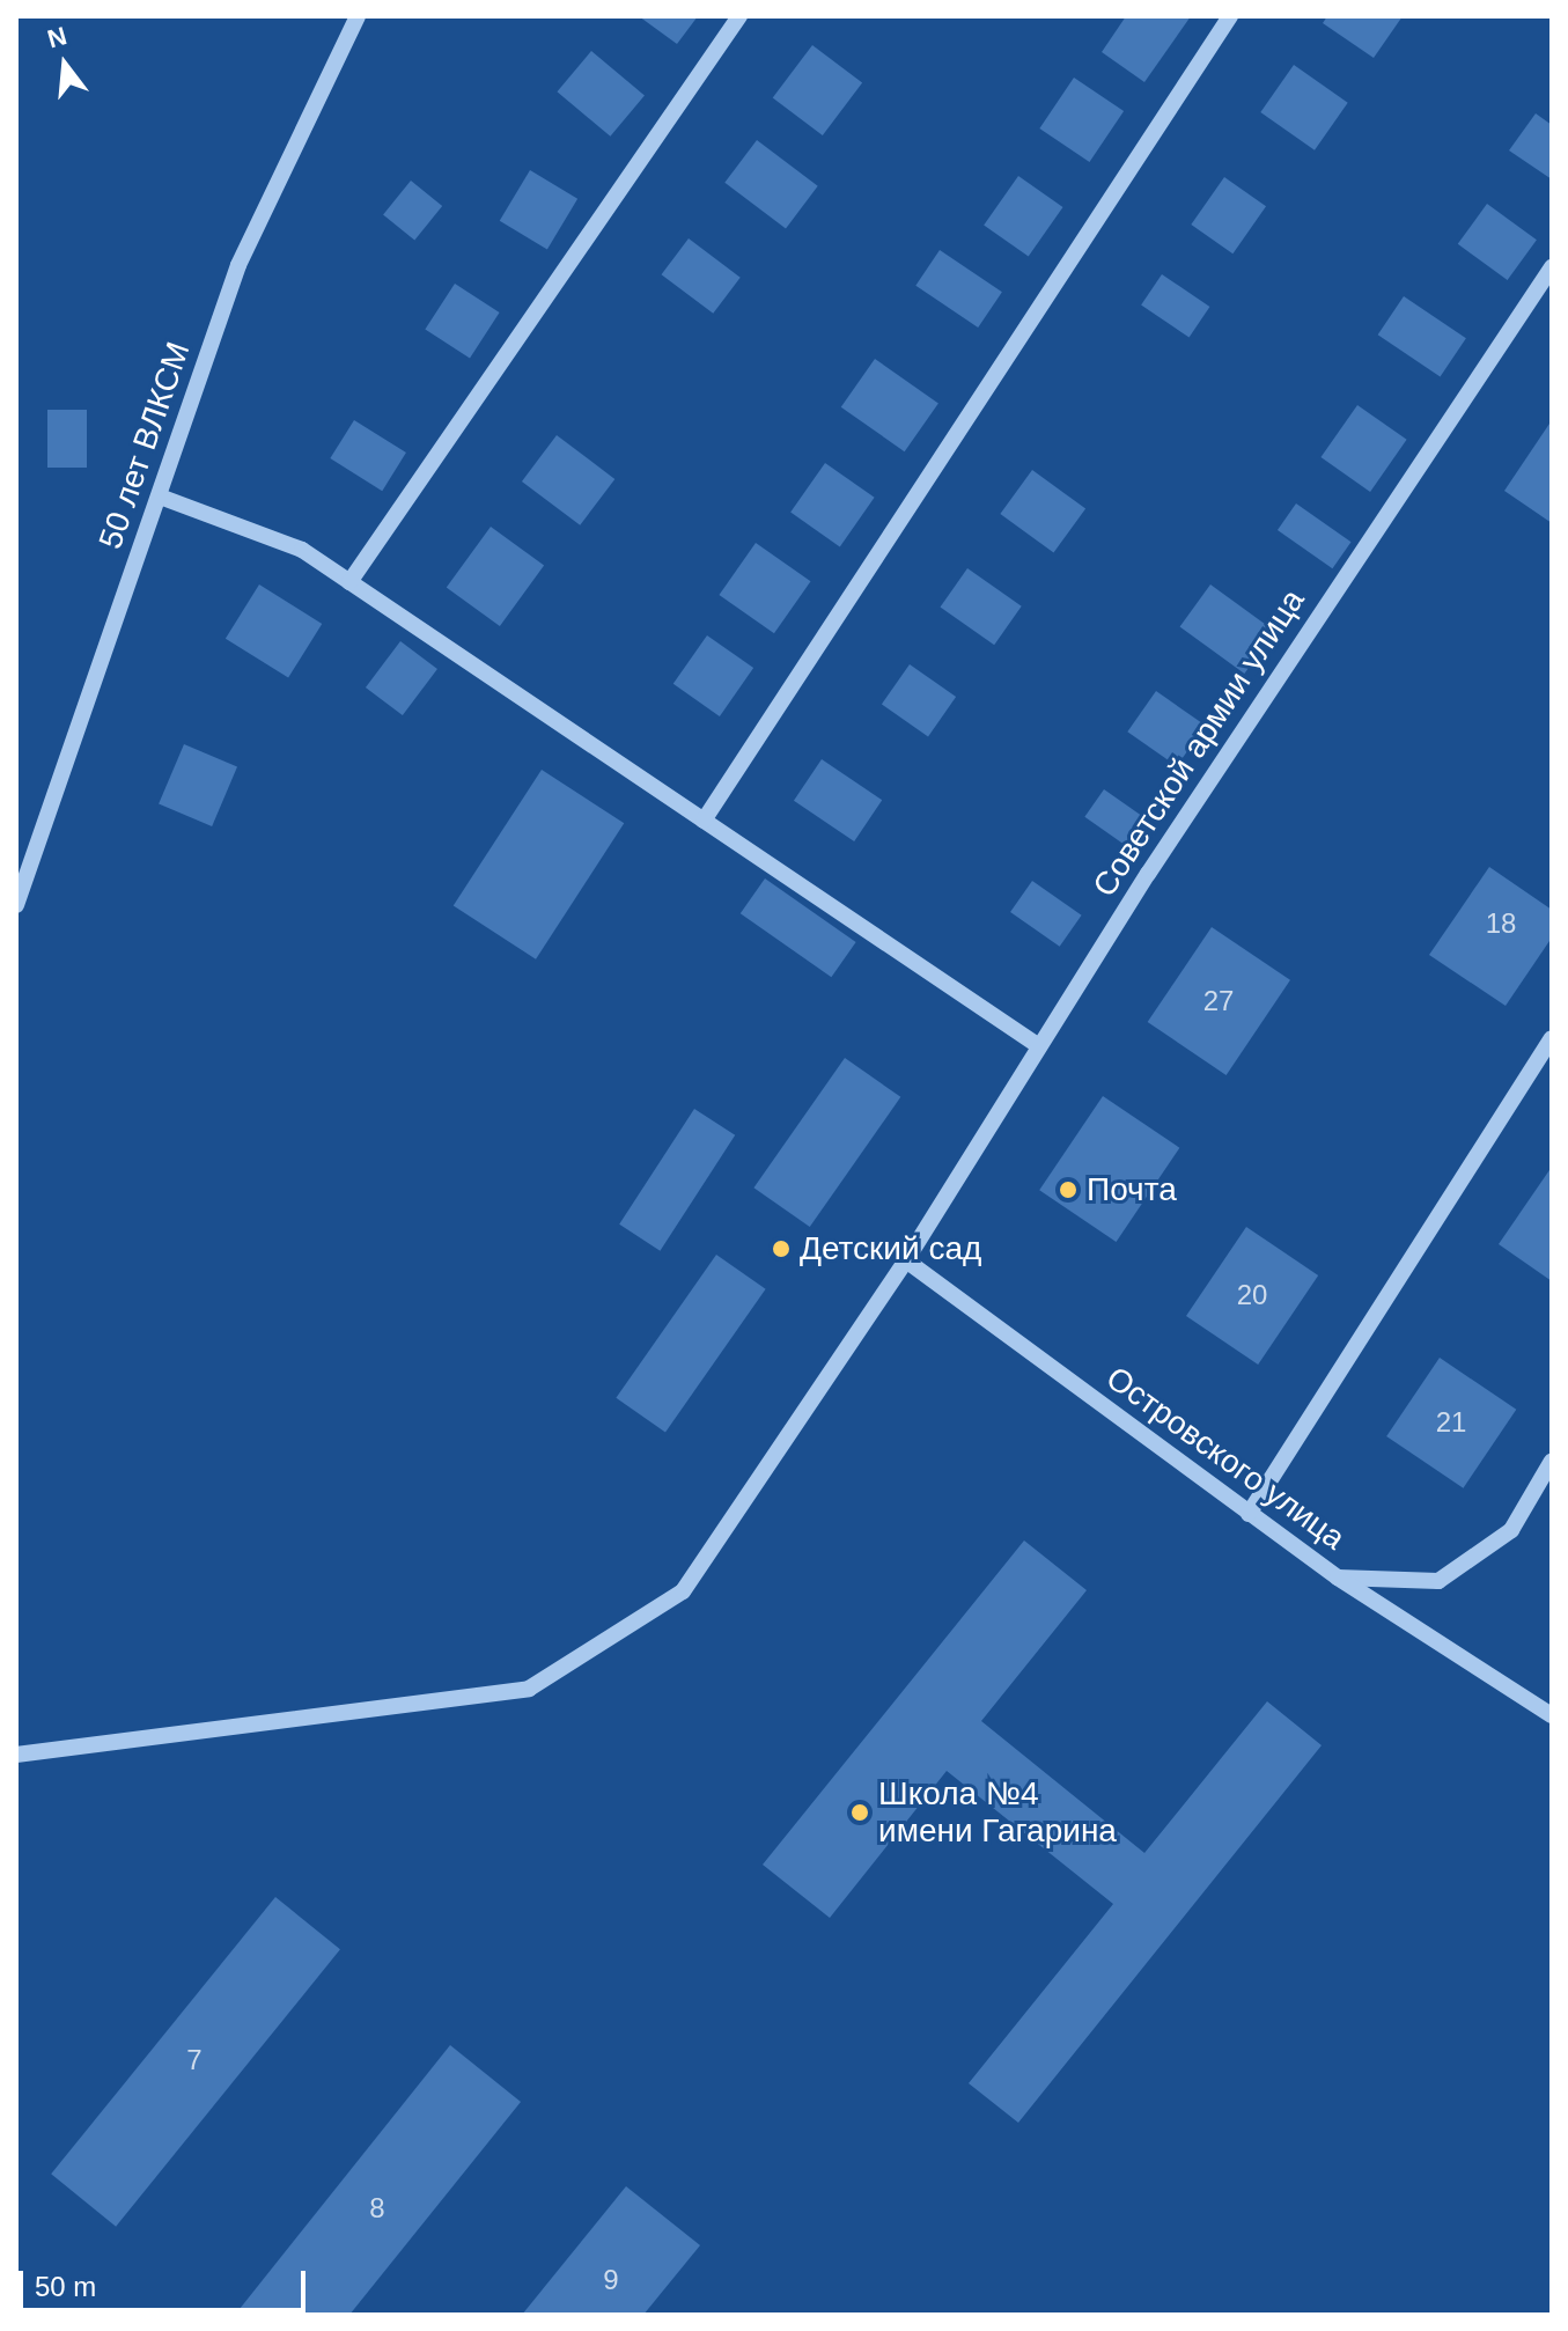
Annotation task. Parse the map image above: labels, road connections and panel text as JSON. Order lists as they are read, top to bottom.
{
  "streets": {
    "street": ["50 лет ВЛКСМ", "Советской армии улица", "Островского улица"]
  },
  "crossings": [
    ["Советской армии улица", "Островского улица"]
  ],
  "places": ["Почта", "Детский сад", "Школа №4 имени Гагарина"],
  "house_numbers": [
    "18",
    "27",
    "20",
    "21",
    "7",
    "8",
    "9"
  ],
  "scale_bar": "50 m",
  "north": "top"
}
